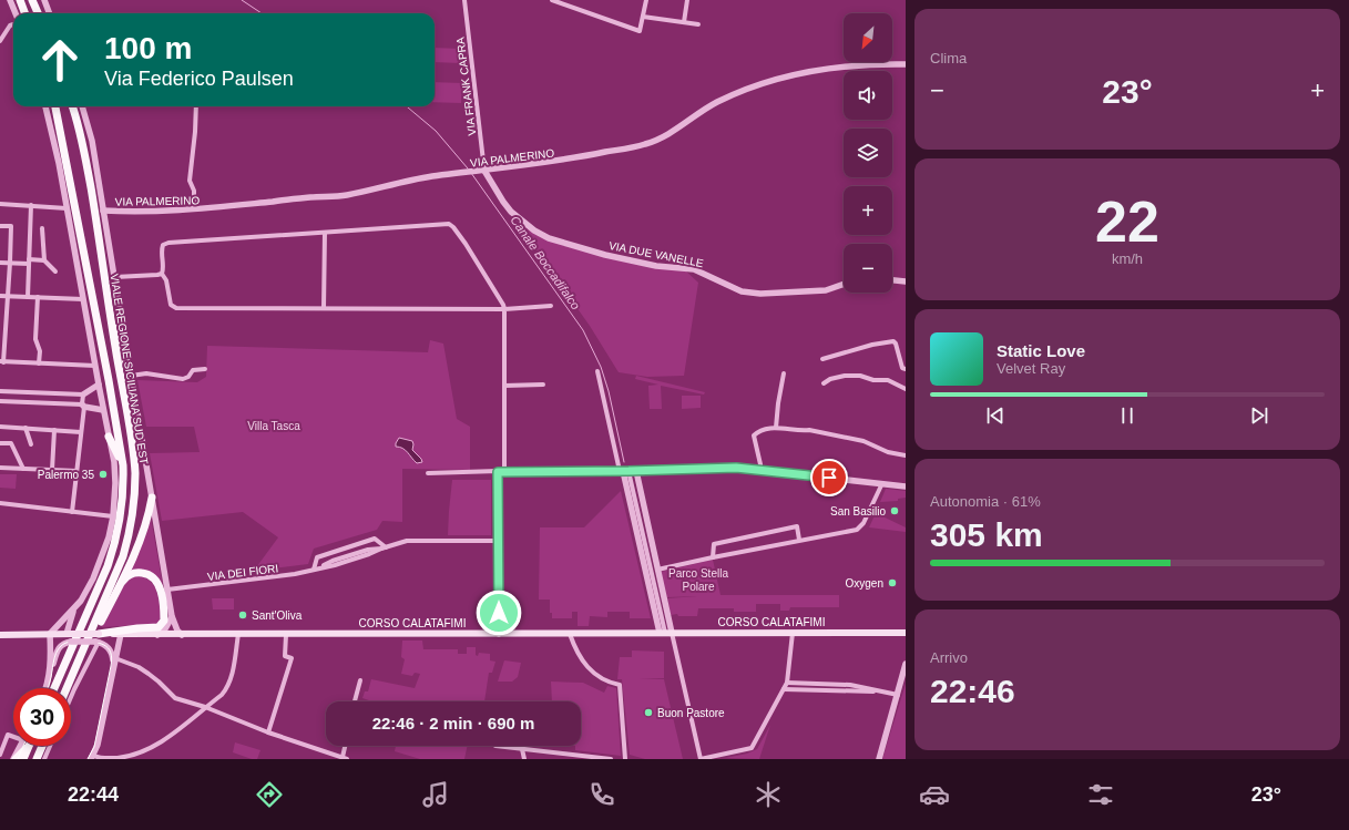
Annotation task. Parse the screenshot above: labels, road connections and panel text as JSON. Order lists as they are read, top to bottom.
{
  "streets": {
    "main road": ["VIALE REGIONE SICILIANA SUD EST", "CORSO CALATAFIMI"],
    "street": [
      "VIA FRANK CAPRA",
      "VIA PALMERINO",
      "VIA DUE VANELLE",
      "VIA DEI FIORI"
    ]
  },
  "crossings": [
    ["VIA FRANK CAPRA", "VIA PALMERINO"],
    ["VIA FRANK CAPRA", "VIA DUE VANELLE"],
    ["VIA PALMERINO", "VIA DUE VANELLE"],
    ["VIA PALMERINO", "VIALE REGIONE SICILIANA SUD EST"],
    ["VIALE REGIONE SICILIANA SUD EST", "VIA DEI FIORI"],
    ["VIALE REGIONE SICILIANA SUD EST", "CORSO CALATAFIMI"]
  ],
  "water": ["Canale Boccadifalco"],
  "parks": ["Villa Tasca", "Parco Stella Polare"],
  "places": [
    "Palermo 35",
    "San Basilio",
    "Oxygen",
    "Sant'Oliva",
    "Buon Pastore"
  ],
  "north": "bottom left",
  "page": {
    "tile": [
      "Clima",
      ["22", "km/h"],
      ["Autonomia · 61%", "305 km"],
      ["Arrivo", "22:46"]
    ],
    "map_buttons": ["+", "−"],
    "turn": ["100 m", "Via Federico Paulsen"],
    "heat": ["−", "23°", "+"],
    "song": ["Static Love", "Velvet Ray"],
    "limit": "30",
    "trip": "22:46 · 2 min · 690 m",
    "tabs": ["22:44", "23°"]
  }
}
